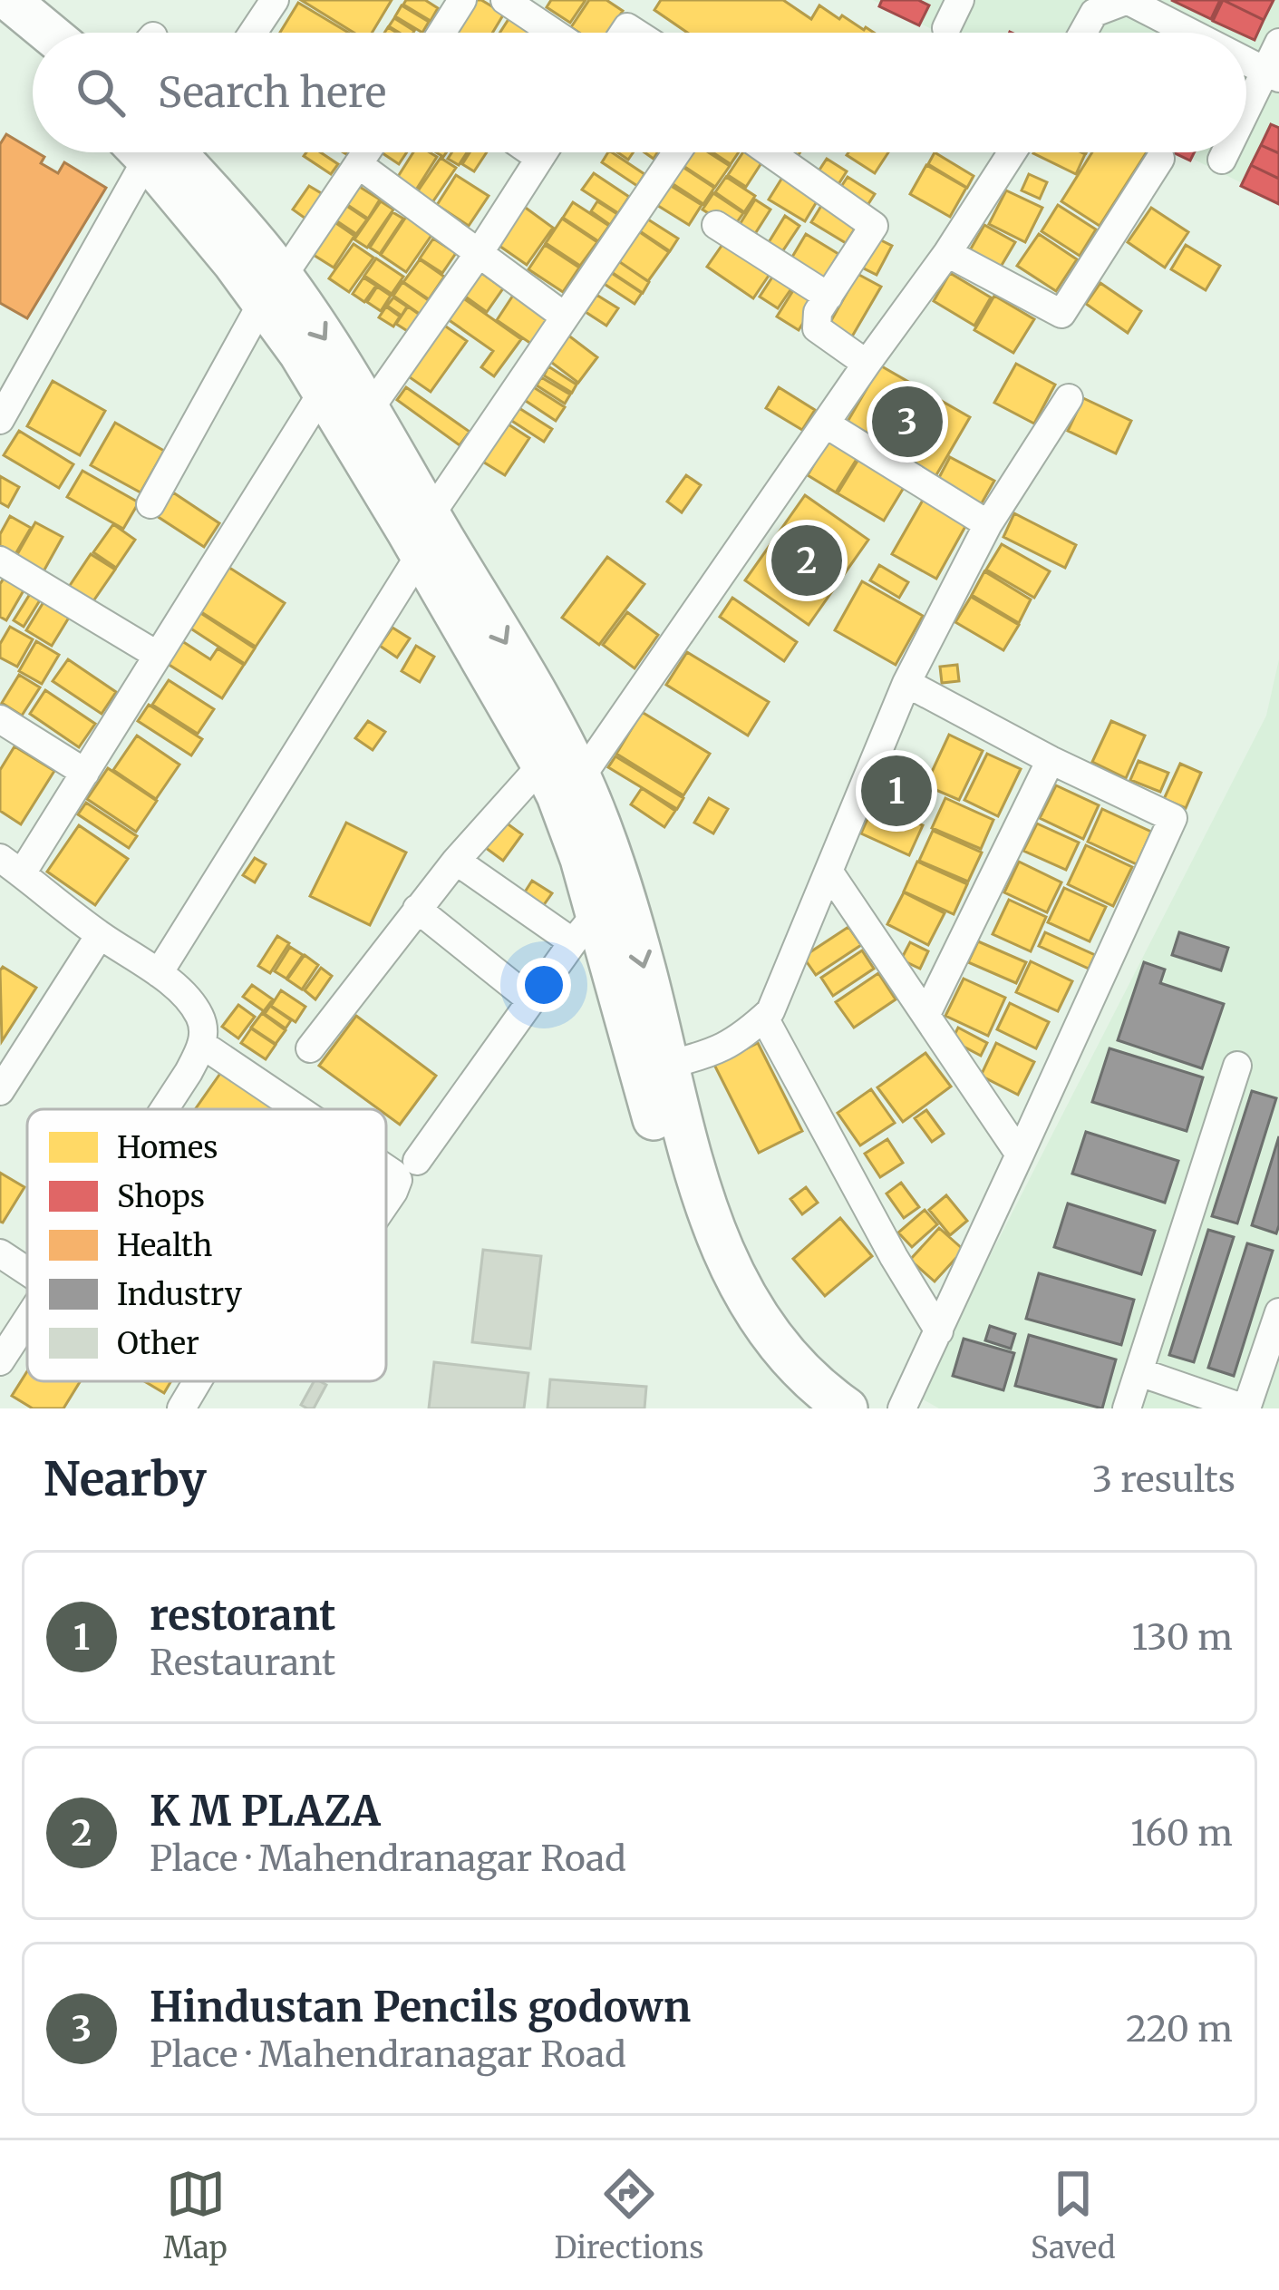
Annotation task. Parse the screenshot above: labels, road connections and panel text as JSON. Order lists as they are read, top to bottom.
{
  "legend": [
    "Homes",
    "Shops",
    "Health",
    "Industry",
    "Other"
  ],
  "page": {
    "search": "Search here",
    "pins": ["3", "2", "1"],
    "heading": ["Nearby", "3 results"],
    "list": [
      {
        "mark": "1",
        "name": "restorant",
        "note": "Restaurant",
        "value": "130 m"
      },
      {
        "mark": "2",
        "name": "K M PLAZA",
        "note": "Place · Mahendranagar Road",
        "value": "160 m"
      },
      {
        "mark": "3",
        "name": "Hindustan Pencils godown",
        "note": "Place · Mahendranagar Road",
        "value": "220 m"
      }
    ],
    "nav": ["Map", "Directions", "Saved"]
  }
}
